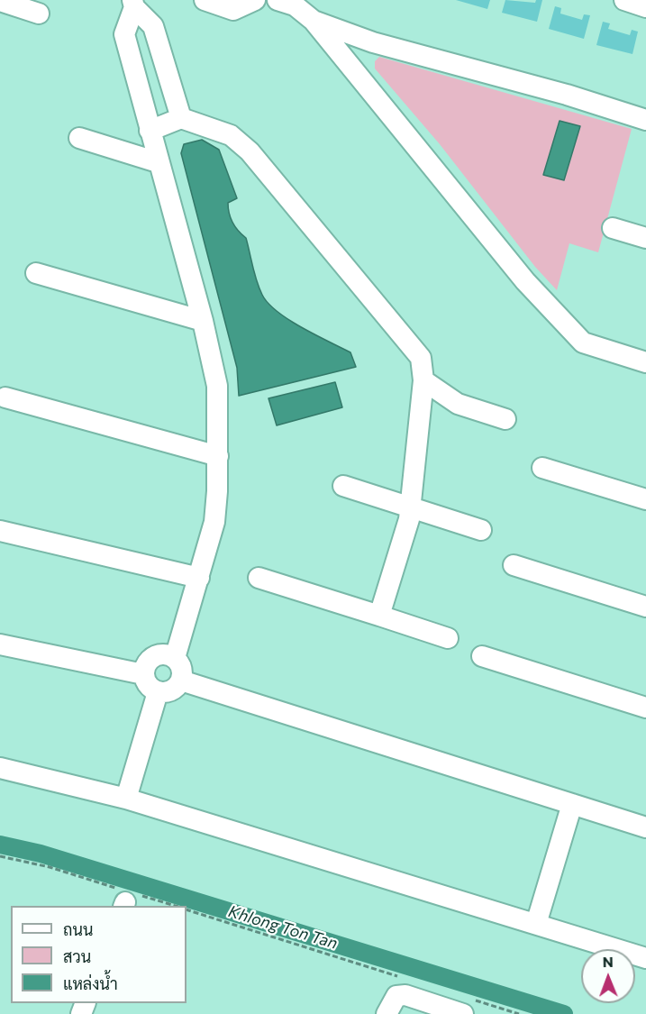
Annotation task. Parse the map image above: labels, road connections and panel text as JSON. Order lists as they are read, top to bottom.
{
  "water": ["Khlong Ton Tan"],
  "legend": ["ถนน", "สวน", "แหล่งน้ำ"],
  "north": "top"
}
